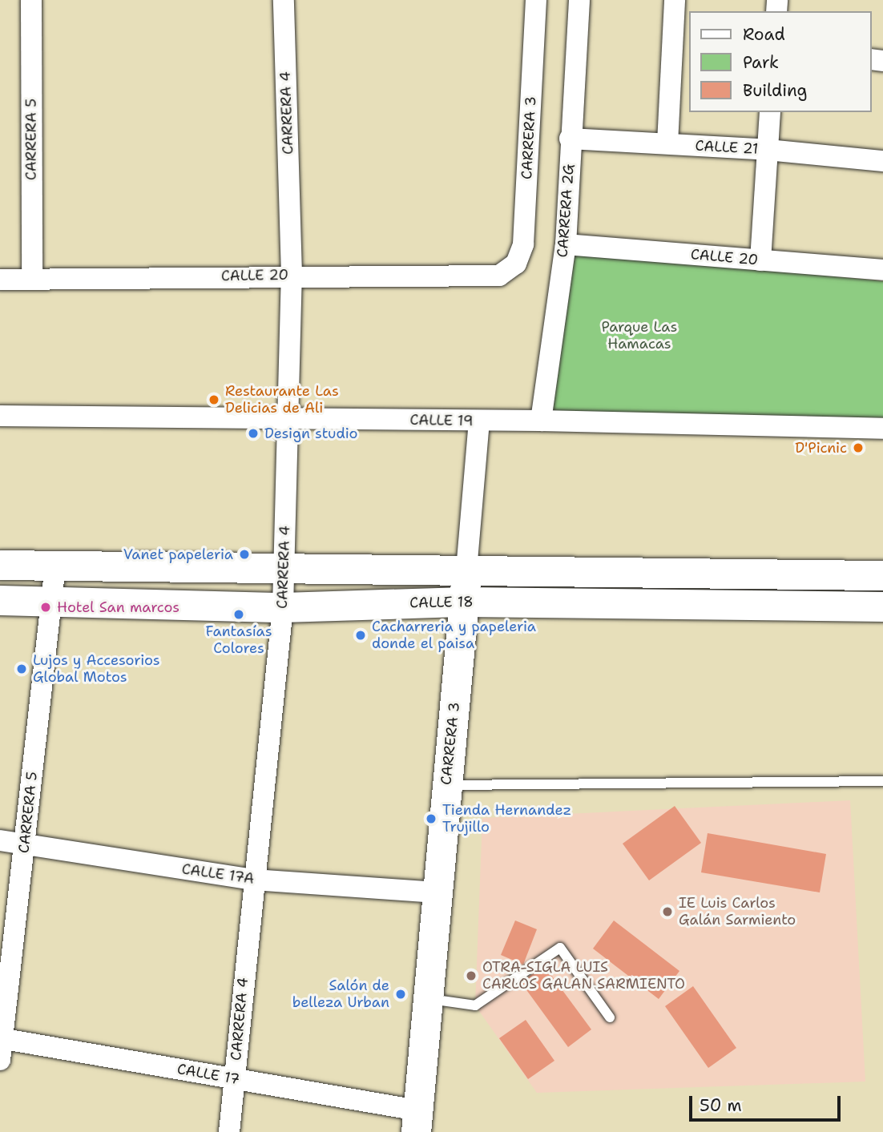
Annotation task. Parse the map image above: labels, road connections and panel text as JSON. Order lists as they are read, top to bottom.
{
  "streets": {
    "main road": ["CARRERA 3", "CALLE 18"],
    "street": [
      "CARRERA 4",
      "CARRERA 5",
      "CALLE 21",
      "CARRERA 2G",
      "CALLE 20",
      "CALLE 19",
      "CALLE 17A",
      "CALLE 17"
    ]
  },
  "crossings": [
    ["CARRERA 4", "CALLE 20"],
    ["CARRERA 4", "CALLE 19"],
    ["CARRERA 4", "CALLE 18"],
    ["CARRERA 4", "CALLE 17A"],
    ["CARRERA 4", "CALLE 17"],
    ["CARRERA 3", "CALLE 20"],
    ["CARRERA 3", "CALLE 19"],
    ["CARRERA 3", "CALLE 18"],
    ["CARRERA 3", "CALLE 17A"],
    ["CARRERA 3", "CALLE 17"],
    ["CARRERA 5", "CALLE 20"],
    ["CARRERA 5", "CALLE 18"],
    ["CARRERA 5", "CALLE 17A"],
    ["CARRERA 5", "CALLE 17"],
    ["CALLE 21", "CARRERA 2G"],
    ["CARRERA 2G", "CALLE 20"],
    ["CARRERA 2G", "CALLE 19"]
  ],
  "parks": ["Parque Las Hamacas"],
  "places": [
    "Restaurante Las Delicias de Ali",
    "Design studio",
    "D'Picnic",
    "Vanet papeleria",
    "Hotel San marcos",
    "Fantasías Colores",
    "Cacharreria y papeleria donde el paisa",
    "Lujos y Accesorios Global Motos",
    "Tienda Hernandez Trujillo",
    "IE Luis Carlos Galán Sarmiento",
    "OTRA-SIGLA LUIS CARLOS GALAN SARMIENTO",
    "Salón de belleza Urban"
  ],
  "legend": ["Road", "Park", "Building"],
  "scale_bar": "50 m"
}
